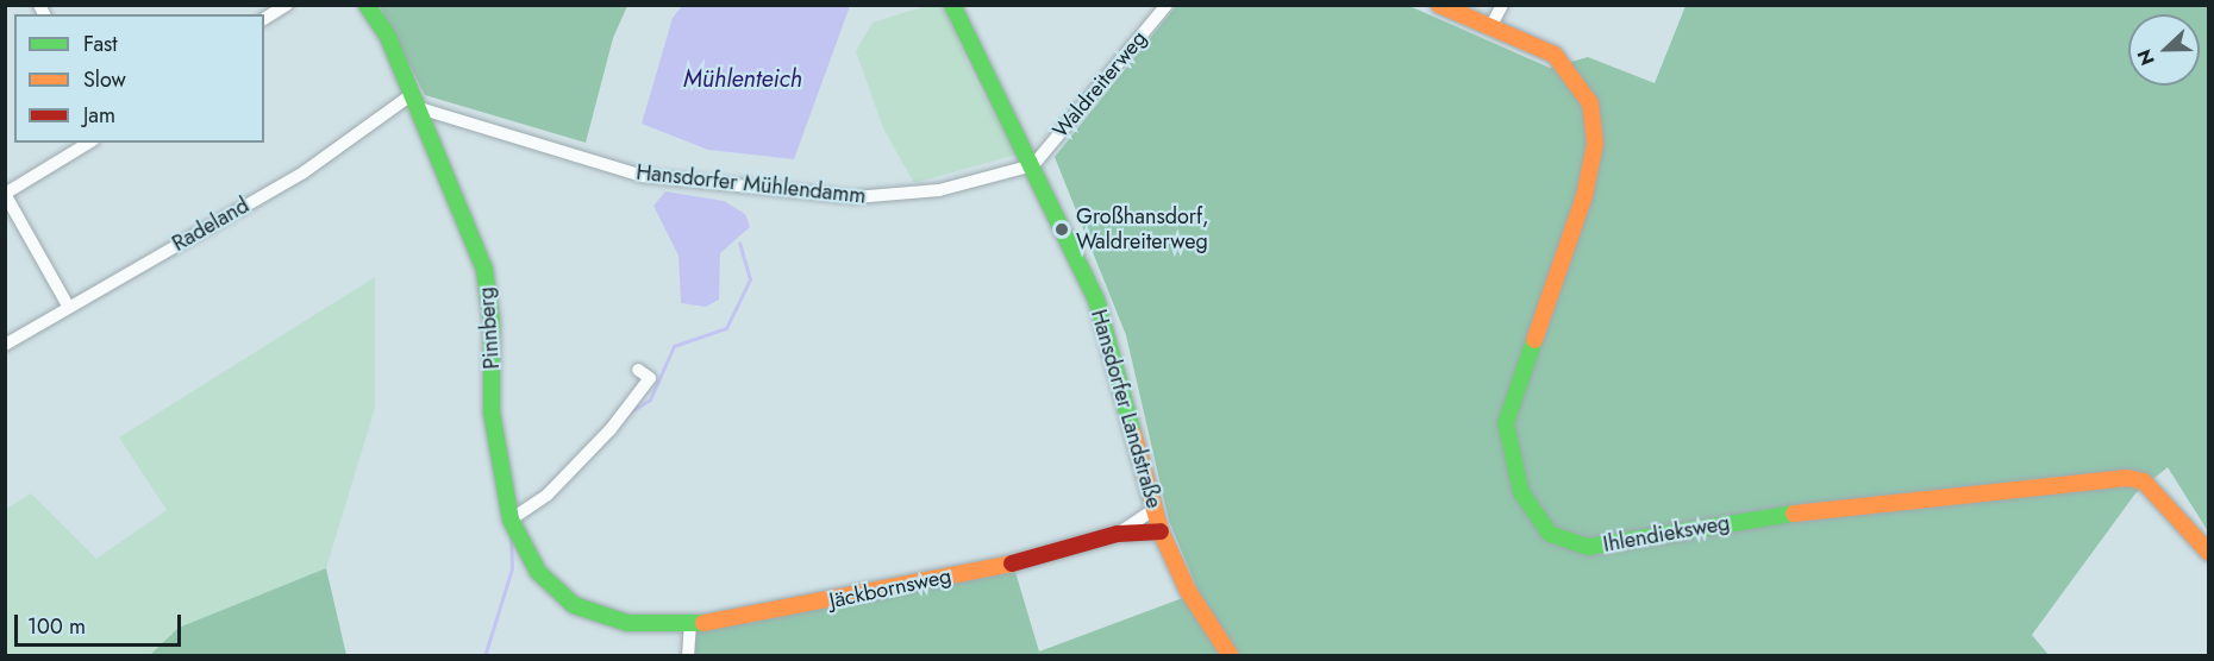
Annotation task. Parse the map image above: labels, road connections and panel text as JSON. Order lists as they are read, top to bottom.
{
  "streets": {
    "street": [
      "Waldreiterweg",
      "Hansdorfer Mühlendamm",
      "Radeland",
      "Pinnberg",
      "Hansdorfer Landstraße",
      "Ihlendieksweg",
      "Jäckbornsweg"
    ]
  },
  "crossings": [
    ["Waldreiterweg", "Hansdorfer Mühlendamm"],
    ["Waldreiterweg", "Hansdorfer Landstraße"],
    ["Hansdorfer Mühlendamm", "Radeland"],
    ["Hansdorfer Mühlendamm", "Pinnberg"],
    ["Hansdorfer Mühlendamm", "Hansdorfer Landstraße"],
    ["Radeland", "Pinnberg"],
    ["Pinnberg", "Jäckbornsweg"],
    ["Hansdorfer Landstraße", "Jäckbornsweg"]
  ],
  "water": ["Mühlenteich"],
  "places": ["Großhansdorf, Waldreiterweg"],
  "legend": ["Fast", "Slow", "Jam"],
  "scale_bar": "100 m",
  "north": "left"
}
